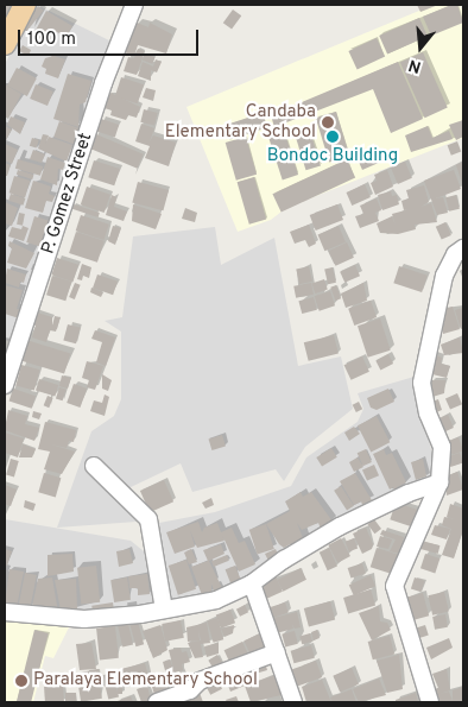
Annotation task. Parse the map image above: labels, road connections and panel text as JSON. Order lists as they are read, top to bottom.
{
  "streets": {
    "street": ["P. Gomez Street"]
  },
  "places": ["Candaba Elementary School", "Bondoc Building", "Paralaya Elementary School"],
  "scale_bar": "100 m",
  "north": "bottom"
}
